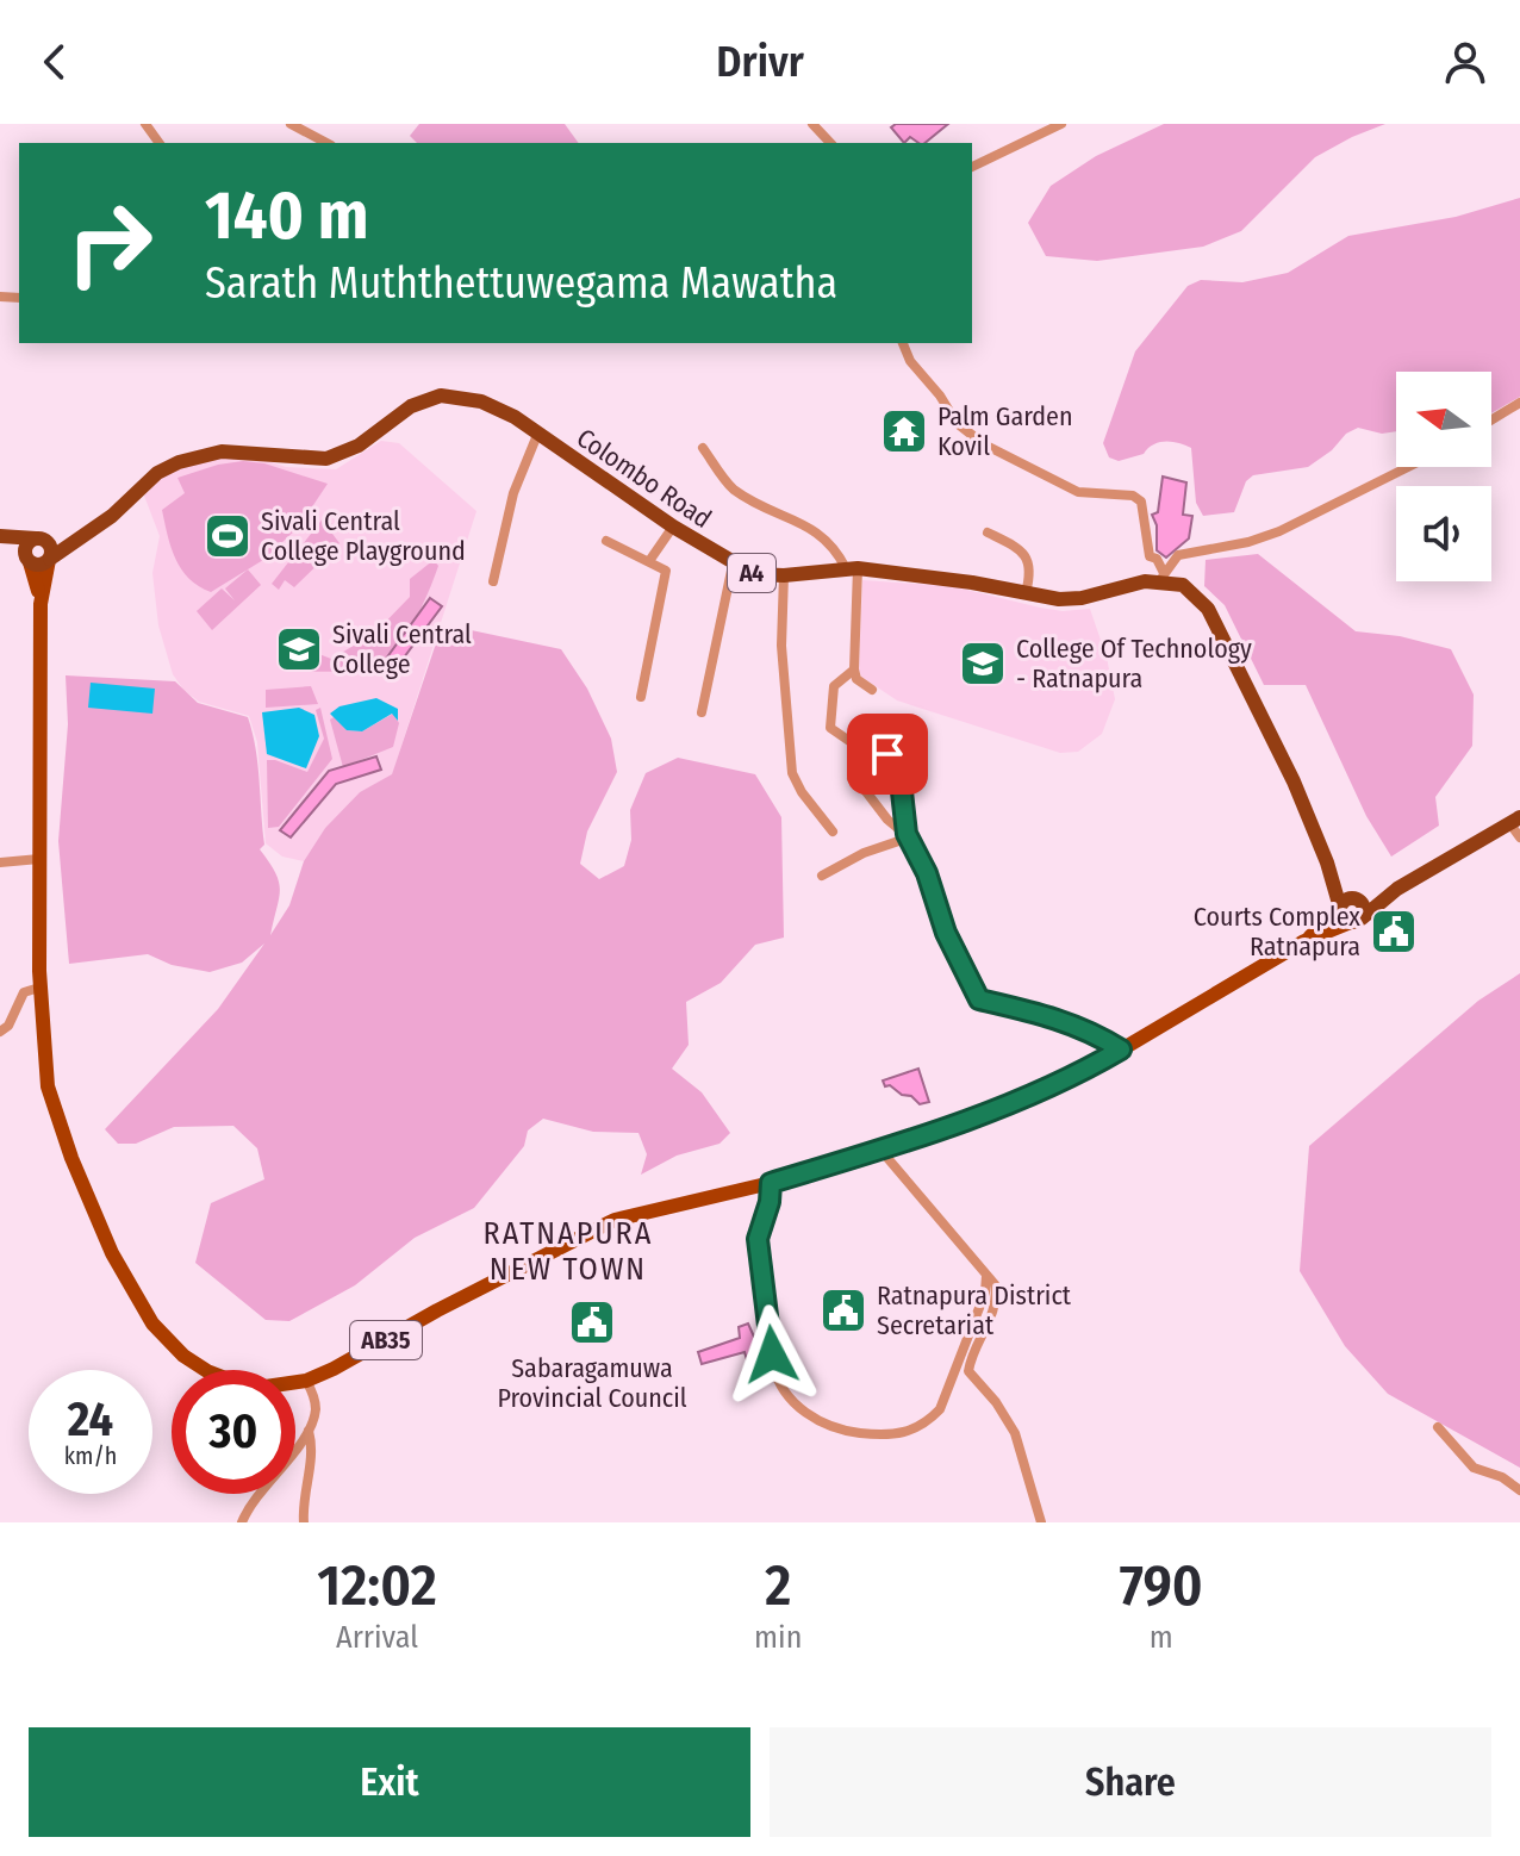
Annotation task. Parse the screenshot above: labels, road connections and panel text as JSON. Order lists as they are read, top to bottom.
{
  "streets": {
    "highway": ["Colombo Road", "A4"],
    "main road": ["AB35"]
  },
  "districts": ["RATNAPURA NEW TOWN"],
  "places": {
    "temple": ["Palm Garden Kovil"],
    "sports": ["Sivali Central College Playground"],
    "school or university": ["Sivali Central College", "College Of Technology - Ratnapura"],
    "public building": ["Courts Complex Ratnapura", "Ratnapura District Secretariat", "Sabaragamuwa Provincial Council"]
  },
  "north": "left",
  "page": {
    "header": "Drivr",
    "turn": ["140 m", "Sarath Muththettuwegama Mawatha"],
    "speed": "24 km/h",
    "limit": "30",
    "eta": [
      "12:02",
      "Arrival",
      "2",
      "min",
      "790",
      "m"
    ],
    "buttons": ["Exit", "Share"]
  }
}
